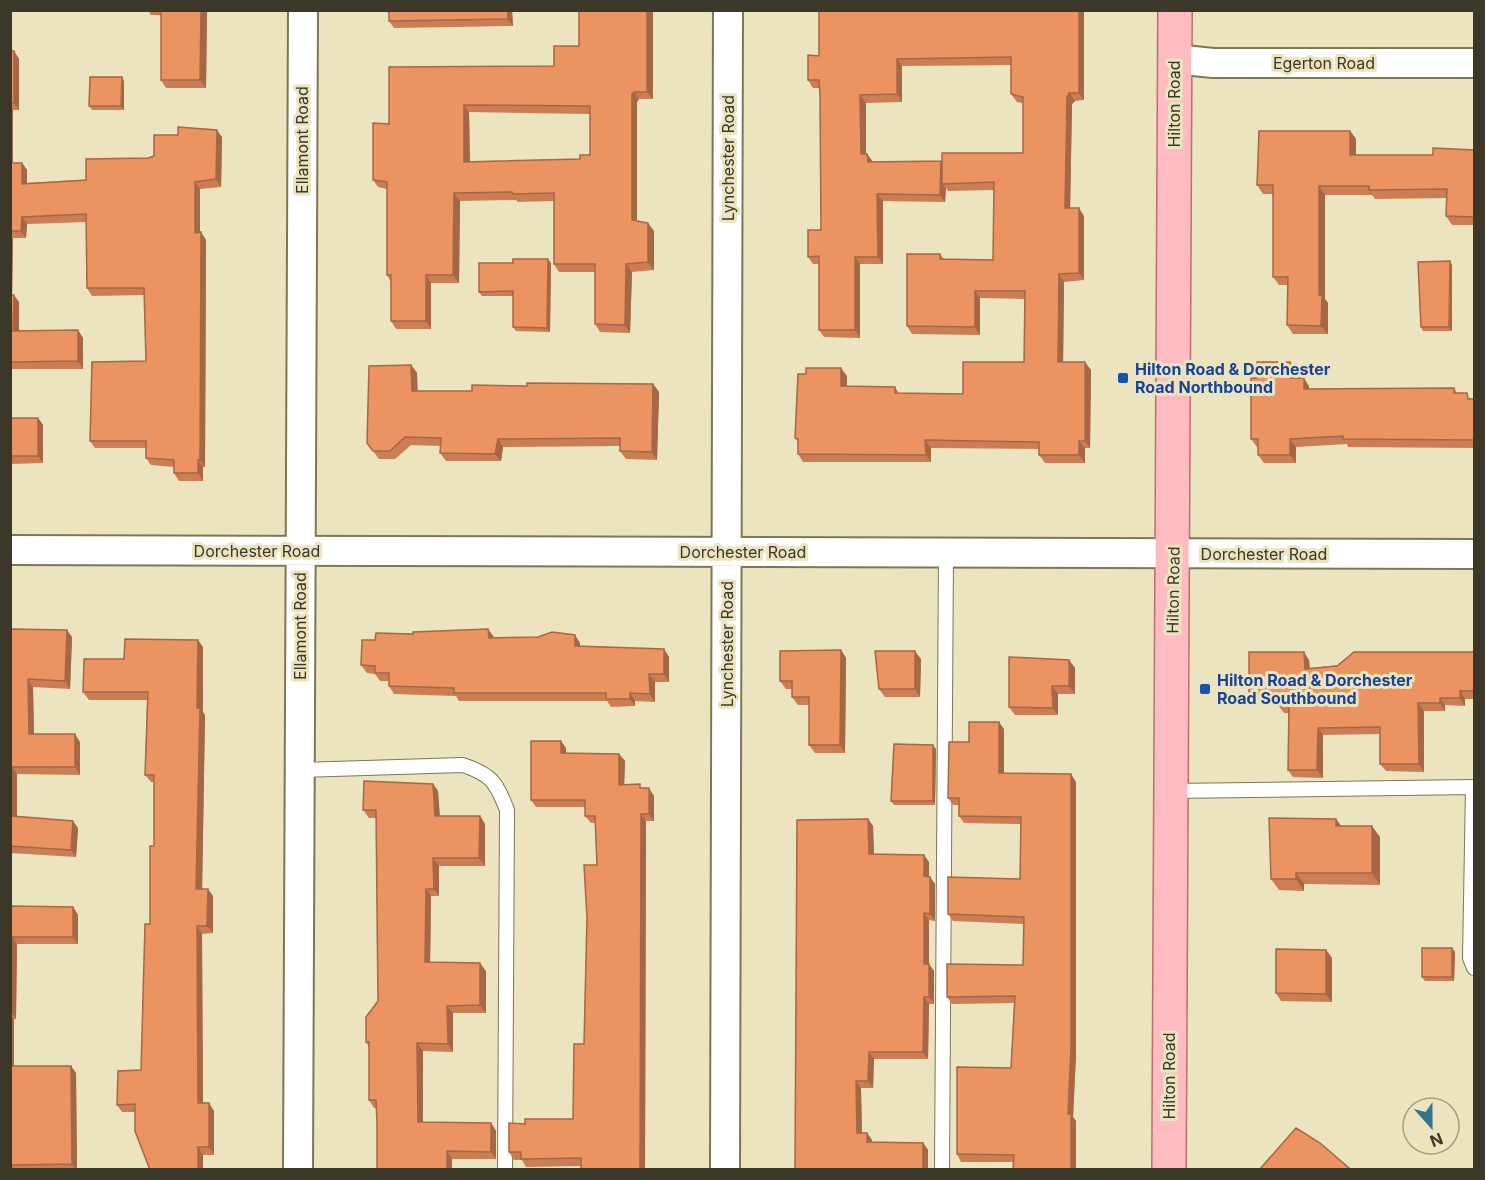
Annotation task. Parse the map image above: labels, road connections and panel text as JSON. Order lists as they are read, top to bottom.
{
  "streets": {
    "main road": ["Hilton Road"],
    "street": [
      "Egerton Road",
      "Ellamont Road",
      "Lynchester Road",
      "Dorchester Road"
    ]
  },
  "crossings": [
    ["Egerton Road", "Hilton Road"],
    ["Hilton Road", "Dorchester Road"],
    ["Ellamont Road", "Dorchester Road"],
    ["Lynchester Road", "Dorchester Road"]
  ],
  "places": {
    "transit": ["Hilton Road & Dorchester Road Northbound", "Hilton Road & Dorchester Road Southbound"]
  },
  "north": "bottom"
}
